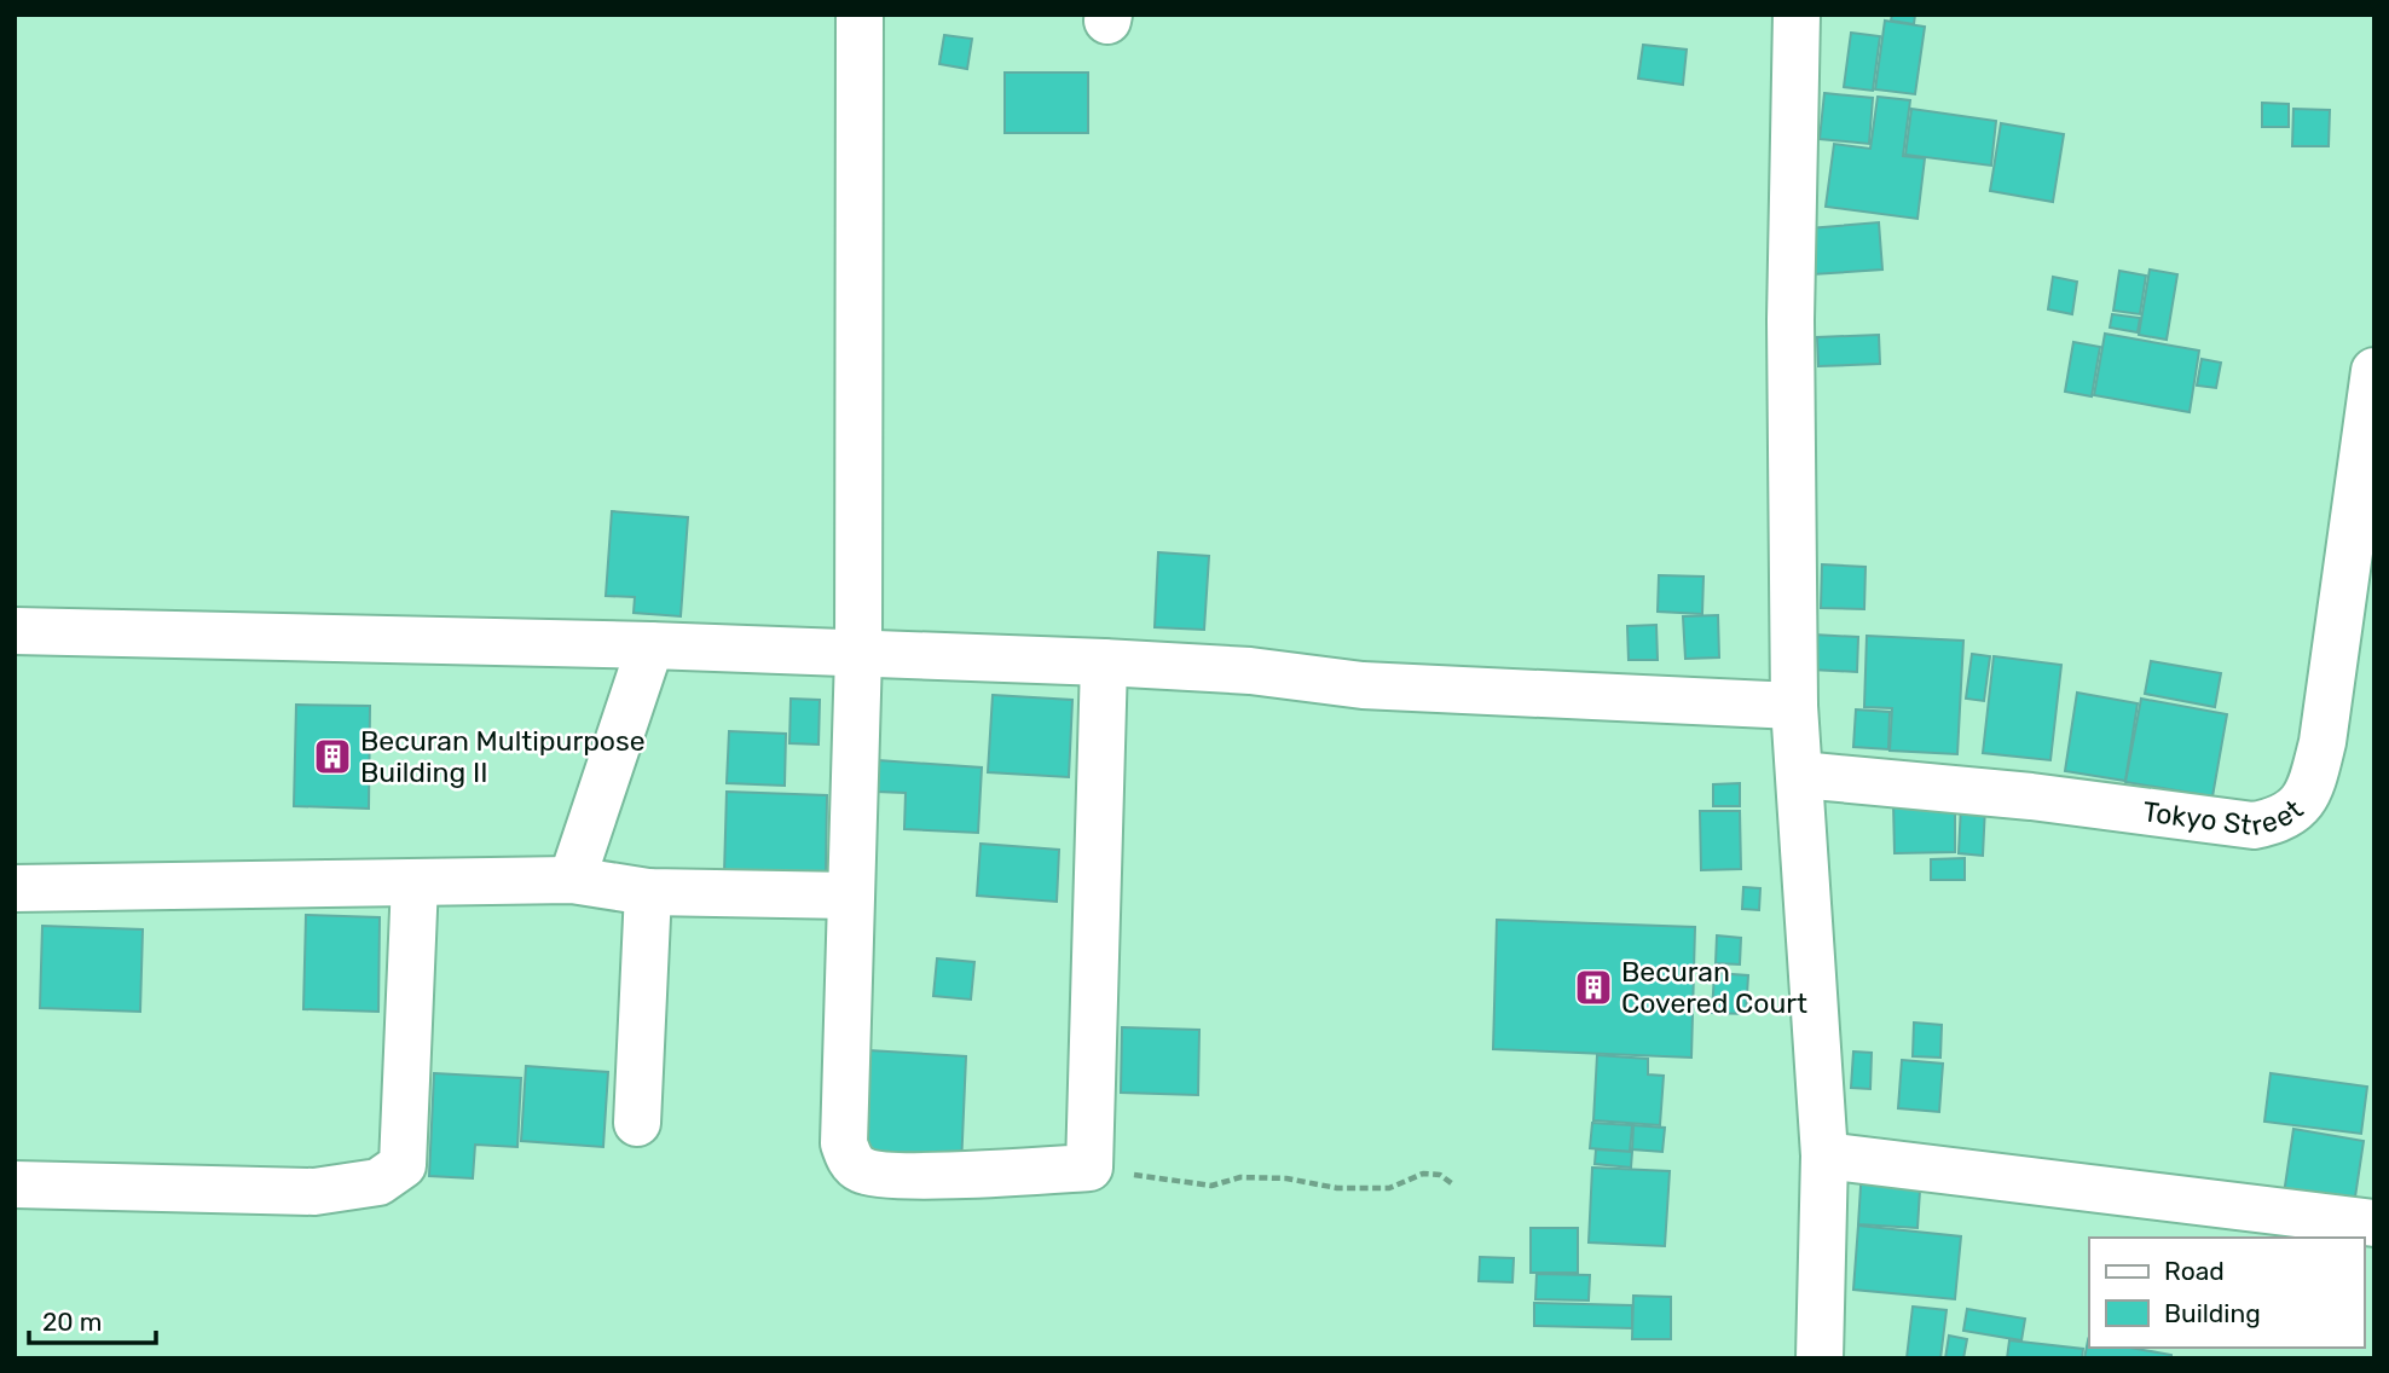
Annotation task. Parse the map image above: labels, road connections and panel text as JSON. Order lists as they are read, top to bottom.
{
  "streets": {
    "street": ["Tokyo Street"]
  },
  "places": {
    "building": ["Becuran Multipurpose Building II", "Becuran Covered Court"]
  },
  "legend": ["Road", "Building"],
  "scale_bar": "20 m"
}
